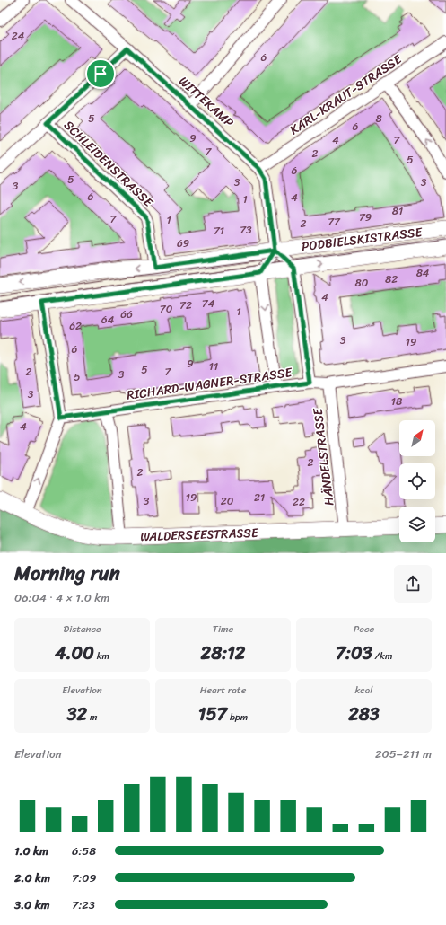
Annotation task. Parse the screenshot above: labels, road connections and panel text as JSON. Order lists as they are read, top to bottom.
{
  "streets": {
    "main road": ["PODBIELSKISTRASSE", "WALDERSEESTRASSE"],
    "street": [
      "KARL-KRAUT-STRASSE",
      "WITTEKAMP",
      "SCHLEIDENSTRASSE",
      "RICHARD-WAGNER-STRASSE",
      "HÄNDELSTRASSE"
    ]
  },
  "crossings": [
    ["KARL-KRAUT-STRASSE", "WITTEKAMP"],
    ["WITTEKAMP", "PODBIELSKISTRASSE"],
    ["SCHLEIDENSTRASSE", "PODBIELSKISTRASSE"],
    ["RICHARD-WAGNER-STRASSE", "HÄNDELSTRASSE"],
    ["HÄNDELSTRASSE", "WALDERSEESTRASSE"]
  ],
  "house_numbers": [
    "24",
    "6",
    "5",
    "8",
    "6",
    "9",
    "4",
    "7",
    "7",
    "2",
    "5",
    "6",
    "5",
    "3",
    "3",
    "3",
    "6",
    "4",
    "1",
    "81",
    "79",
    "7",
    "1",
    "77",
    "2",
    "73",
    "71",
    "69",
    "84",
    "82",
    "80",
    "4",
    "74",
    "72",
    "70",
    "1",
    "66",
    "64",
    "62",
    "3",
    "19",
    "6",
    "9",
    "11",
    "5",
    "2",
    "7",
    "3",
    "5",
    "3",
    "18",
    "4",
    "2",
    "2",
    "19",
    "21",
    "3",
    "20",
    "22"
  ],
  "north": "top right",
  "page": {
    "heading": ["Morning run", "06:04 · 4 × 1.0 km"],
    "stats": [
      ["Distance", "4.00 km"],
      ["Time", "28:12"],
      ["Pace", "7:03 /km"],
      ["Elevation", "32 m"],
      ["Heart rate", "157 bpm"],
      ["kcal", "283"]
    ],
    "chart": ["Elevation", "205–211 m"],
    "list": [
      {
        "name": "1.0 km",
        "note": "6:58"
      },
      {
        "name": "2.0 km",
        "note": "7:09"
      },
      {
        "name": "3.0 km",
        "note": "7:23"
      }
    ]
  }
}
